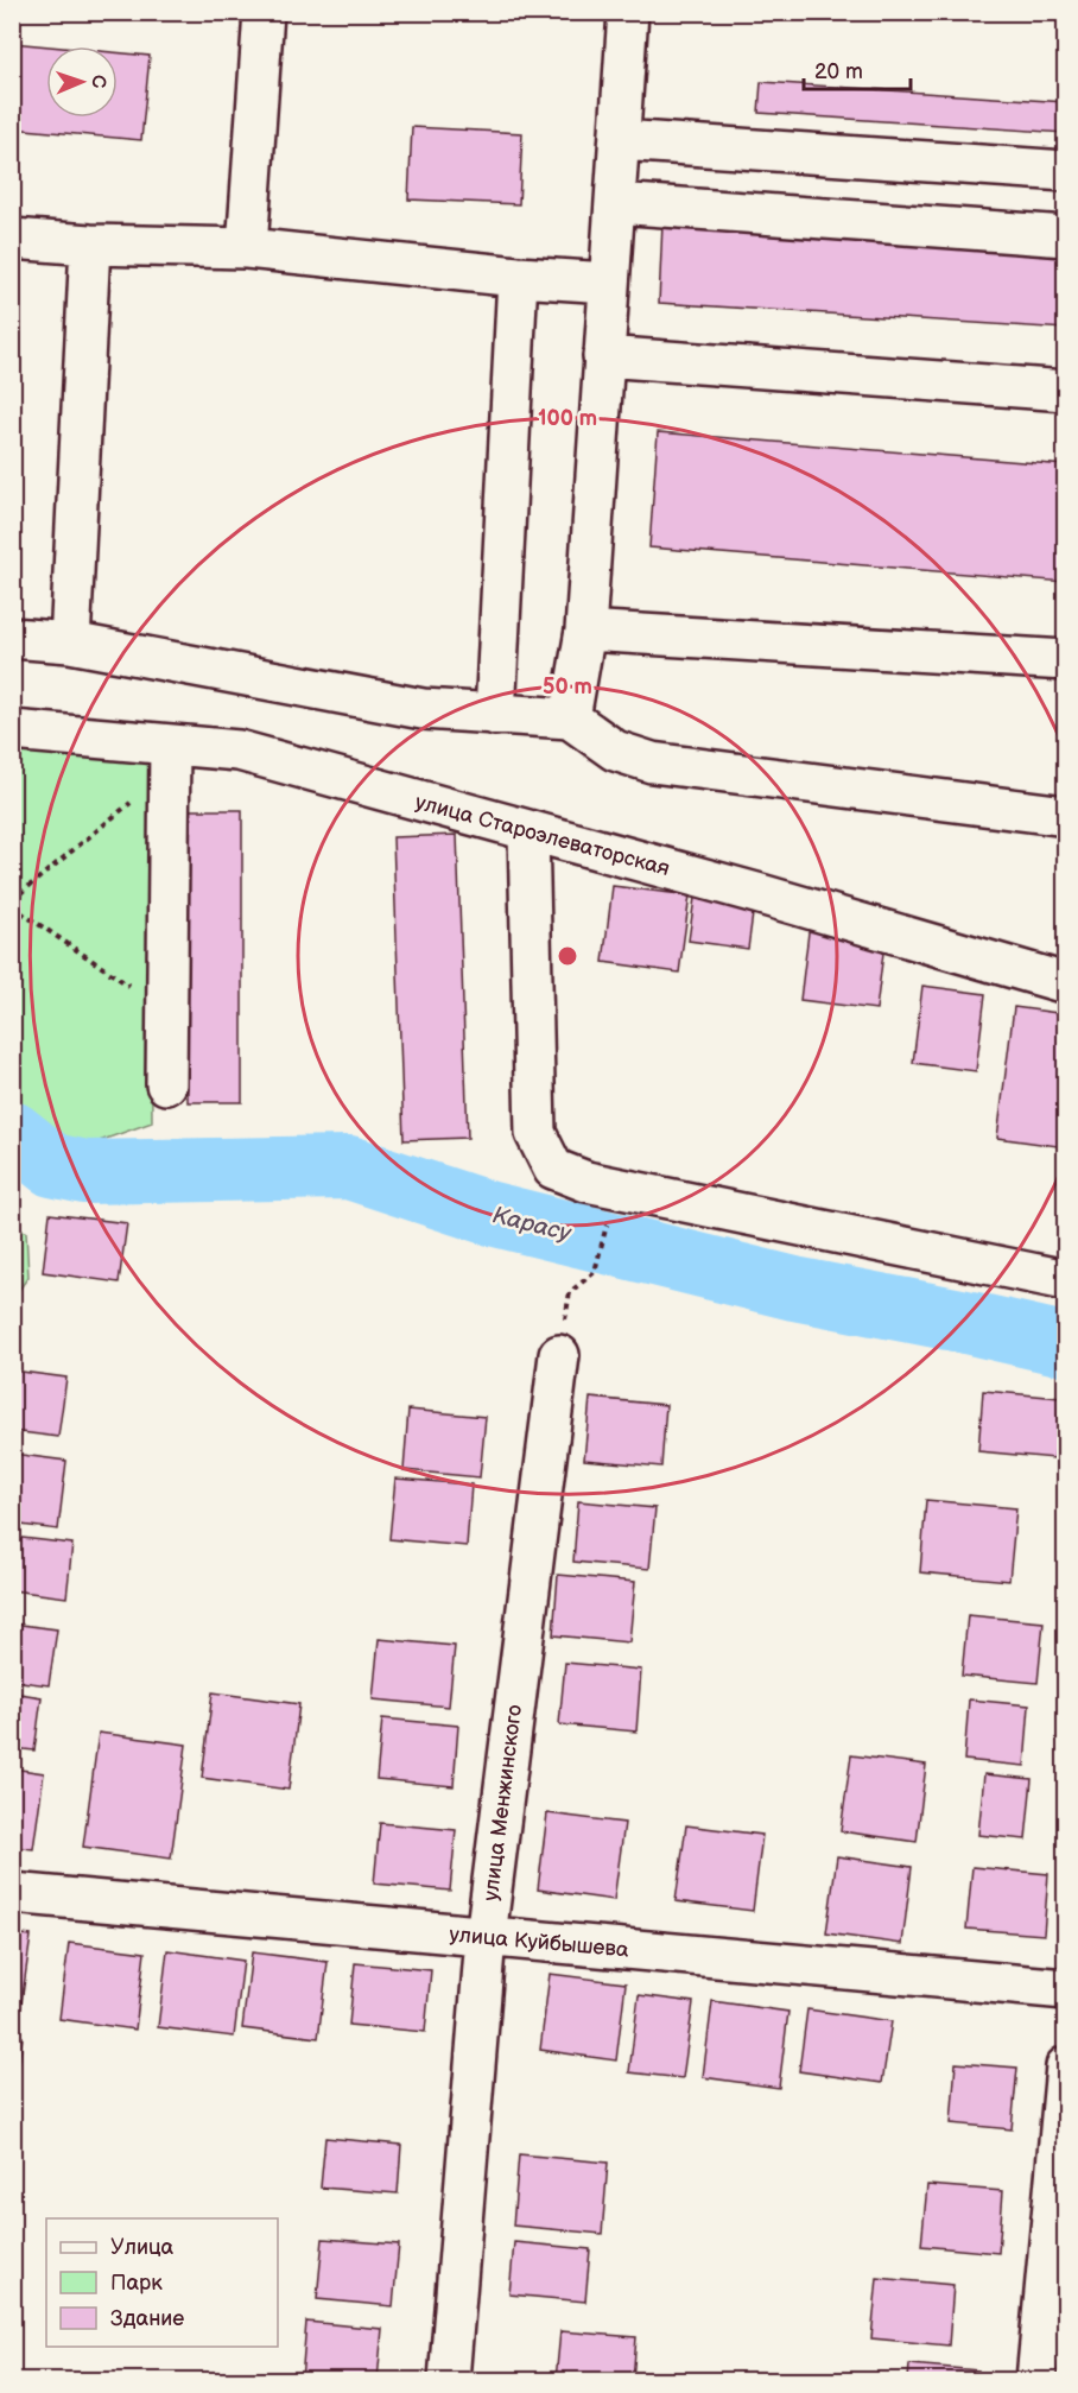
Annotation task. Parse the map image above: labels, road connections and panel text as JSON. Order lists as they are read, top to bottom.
{
  "streets": {
    "street": ["улица Староэлеваторская", "улица Менжинского", "улица Куйбышева"]
  },
  "crossings": [
    ["улица Менжинского", "улица Куйбышева"]
  ],
  "water": ["Карасу"],
  "legend": ["Улица", "Парк", "Здание"],
  "scale_bar": "20 m",
  "north": "right",
  "rings": ["100 m", "50 m"]
}
